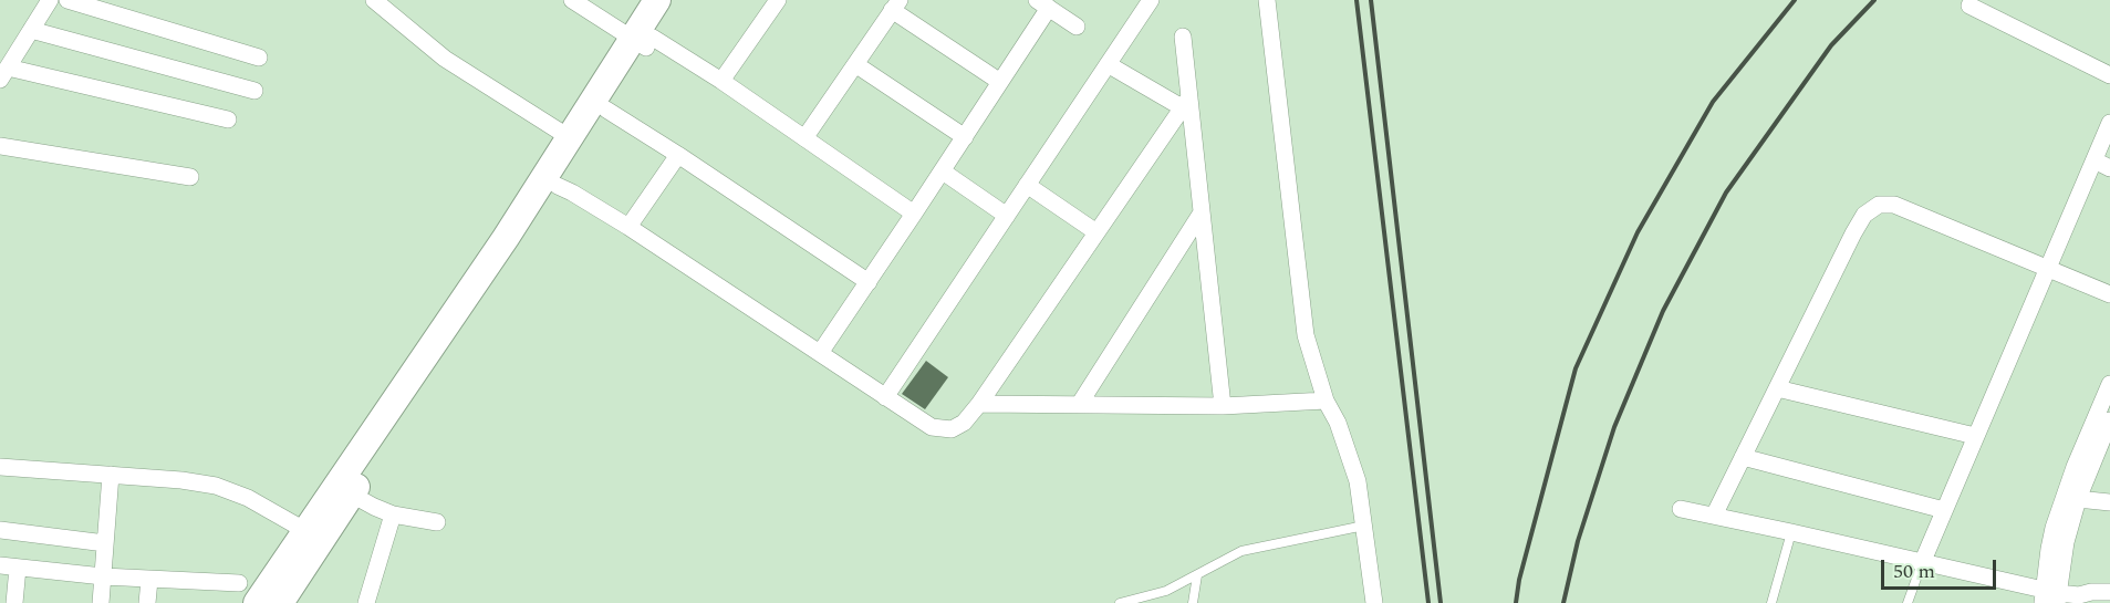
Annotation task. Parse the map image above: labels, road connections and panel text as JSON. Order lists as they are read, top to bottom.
{
  "scale_bar": "50 m"
}
